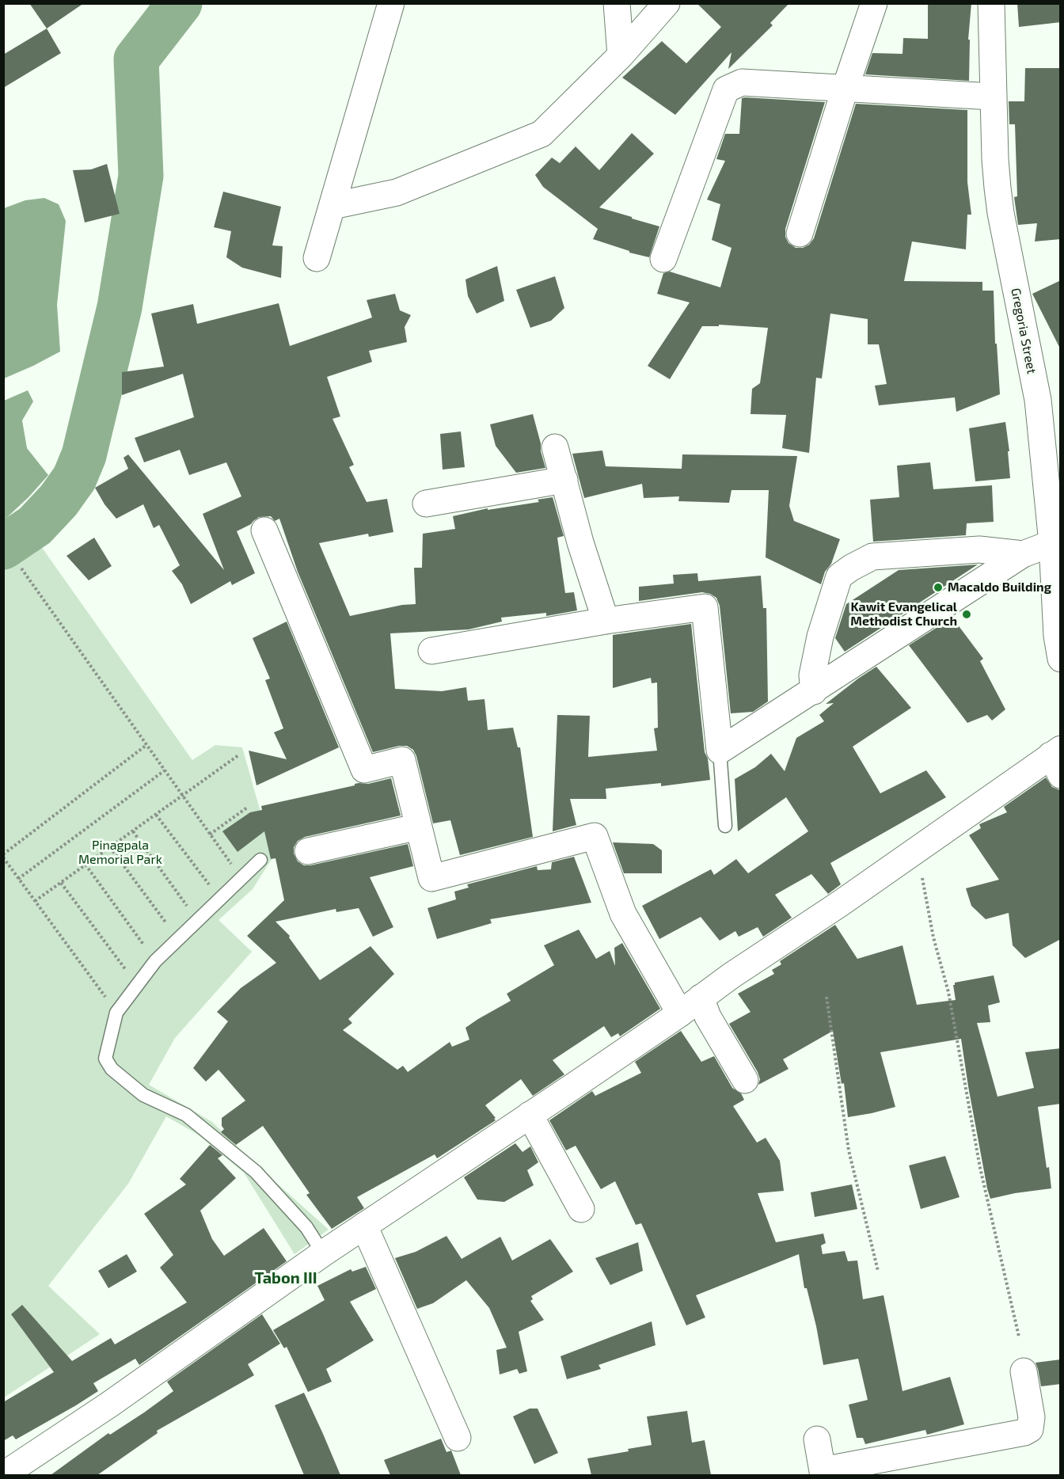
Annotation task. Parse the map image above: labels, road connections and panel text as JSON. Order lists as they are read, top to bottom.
{
  "streets": {
    "street": ["Gregoria Street"]
  },
  "districts": ["Tabon III"],
  "parks": ["Pinagpala Memorial Park"],
  "places": ["Macaldo Building", "Kawit Evangelical Methodist Church"]
}
